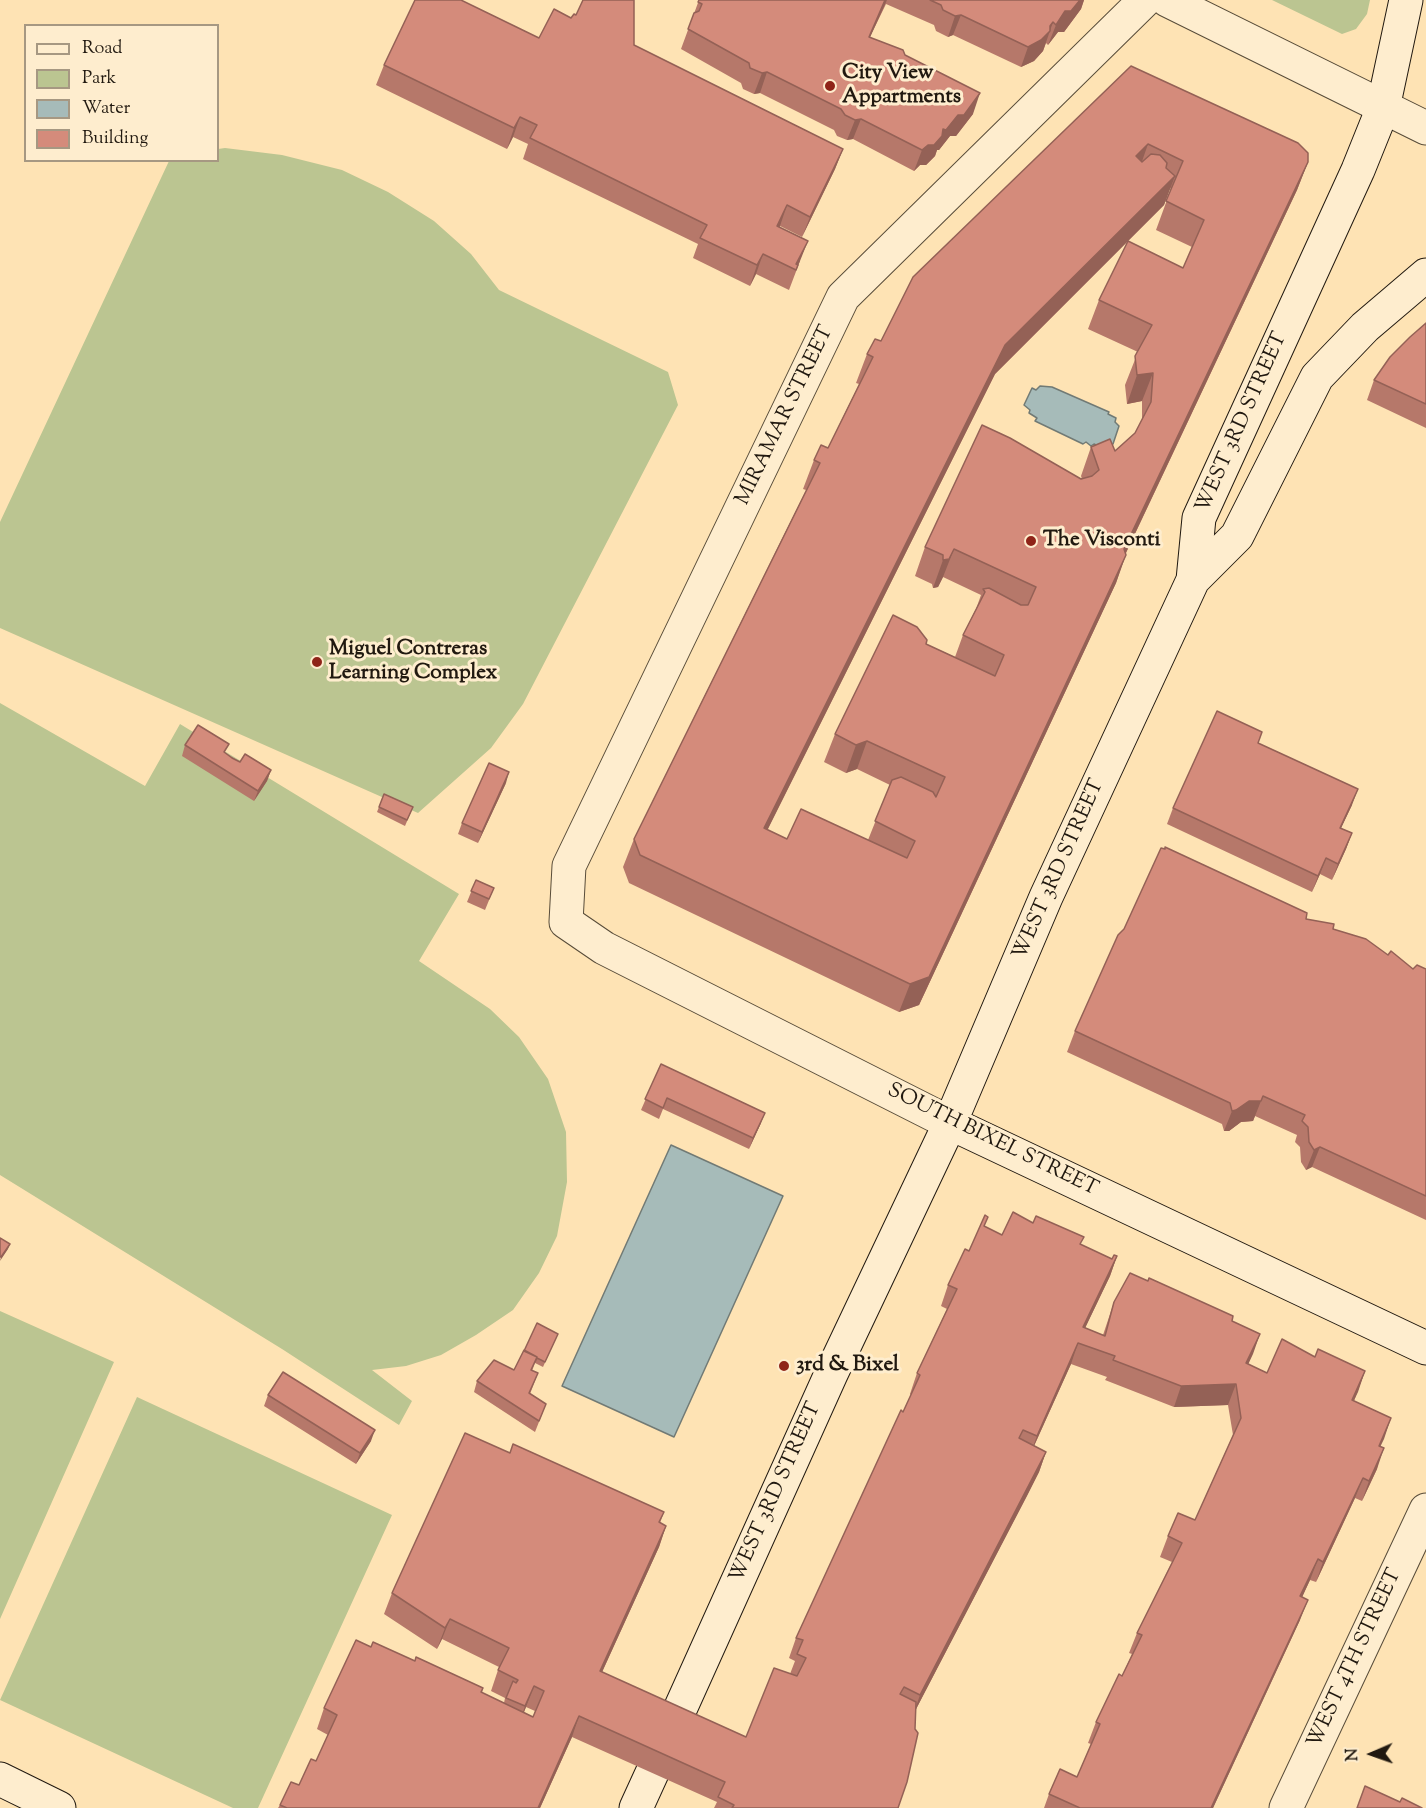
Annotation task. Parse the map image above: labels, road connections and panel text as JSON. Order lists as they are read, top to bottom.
{
  "streets": {
    "street": [
      "MIRAMAR STREET",
      "WEST 3RD STREET",
      "SOUTH BIXEL STREET",
      "WEST 4TH STREET"
    ]
  },
  "crossings": [
    ["MIRAMAR STREET", "SOUTH BIXEL STREET"],
    ["WEST 3RD STREET", "SOUTH BIXEL STREET"]
  ],
  "places": [
    "City View Appartments",
    "The Visconti",
    "Miguel Contreras Learning Complex",
    "3rd & Bixel"
  ],
  "legend": [
    "Road",
    "Park",
    "Water",
    "Building"
  ],
  "north": "left"
}
